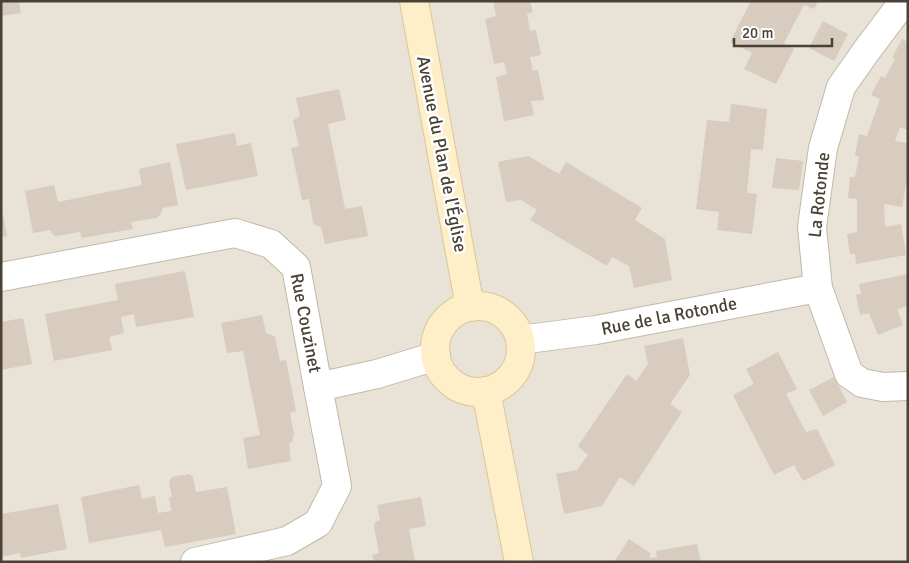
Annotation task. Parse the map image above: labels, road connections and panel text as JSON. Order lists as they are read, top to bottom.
{
  "streets": {
    "street": [
      "Avenue du Plan de l'Église",
      "La Rotonde",
      "Rue de la Rotonde",
      "Rue Couzinet"
    ]
  },
  "crossings": [
    ["Avenue du Plan de l'Église", "Rue de la Rotonde"],
    ["Avenue du Plan de l'Église", "Rue Couzinet"],
    ["La Rotonde", "Rue de la Rotonde"],
    ["Rue de la Rotonde", "Rue Couzinet"]
  ],
  "scale_bar": "20 m"
}
